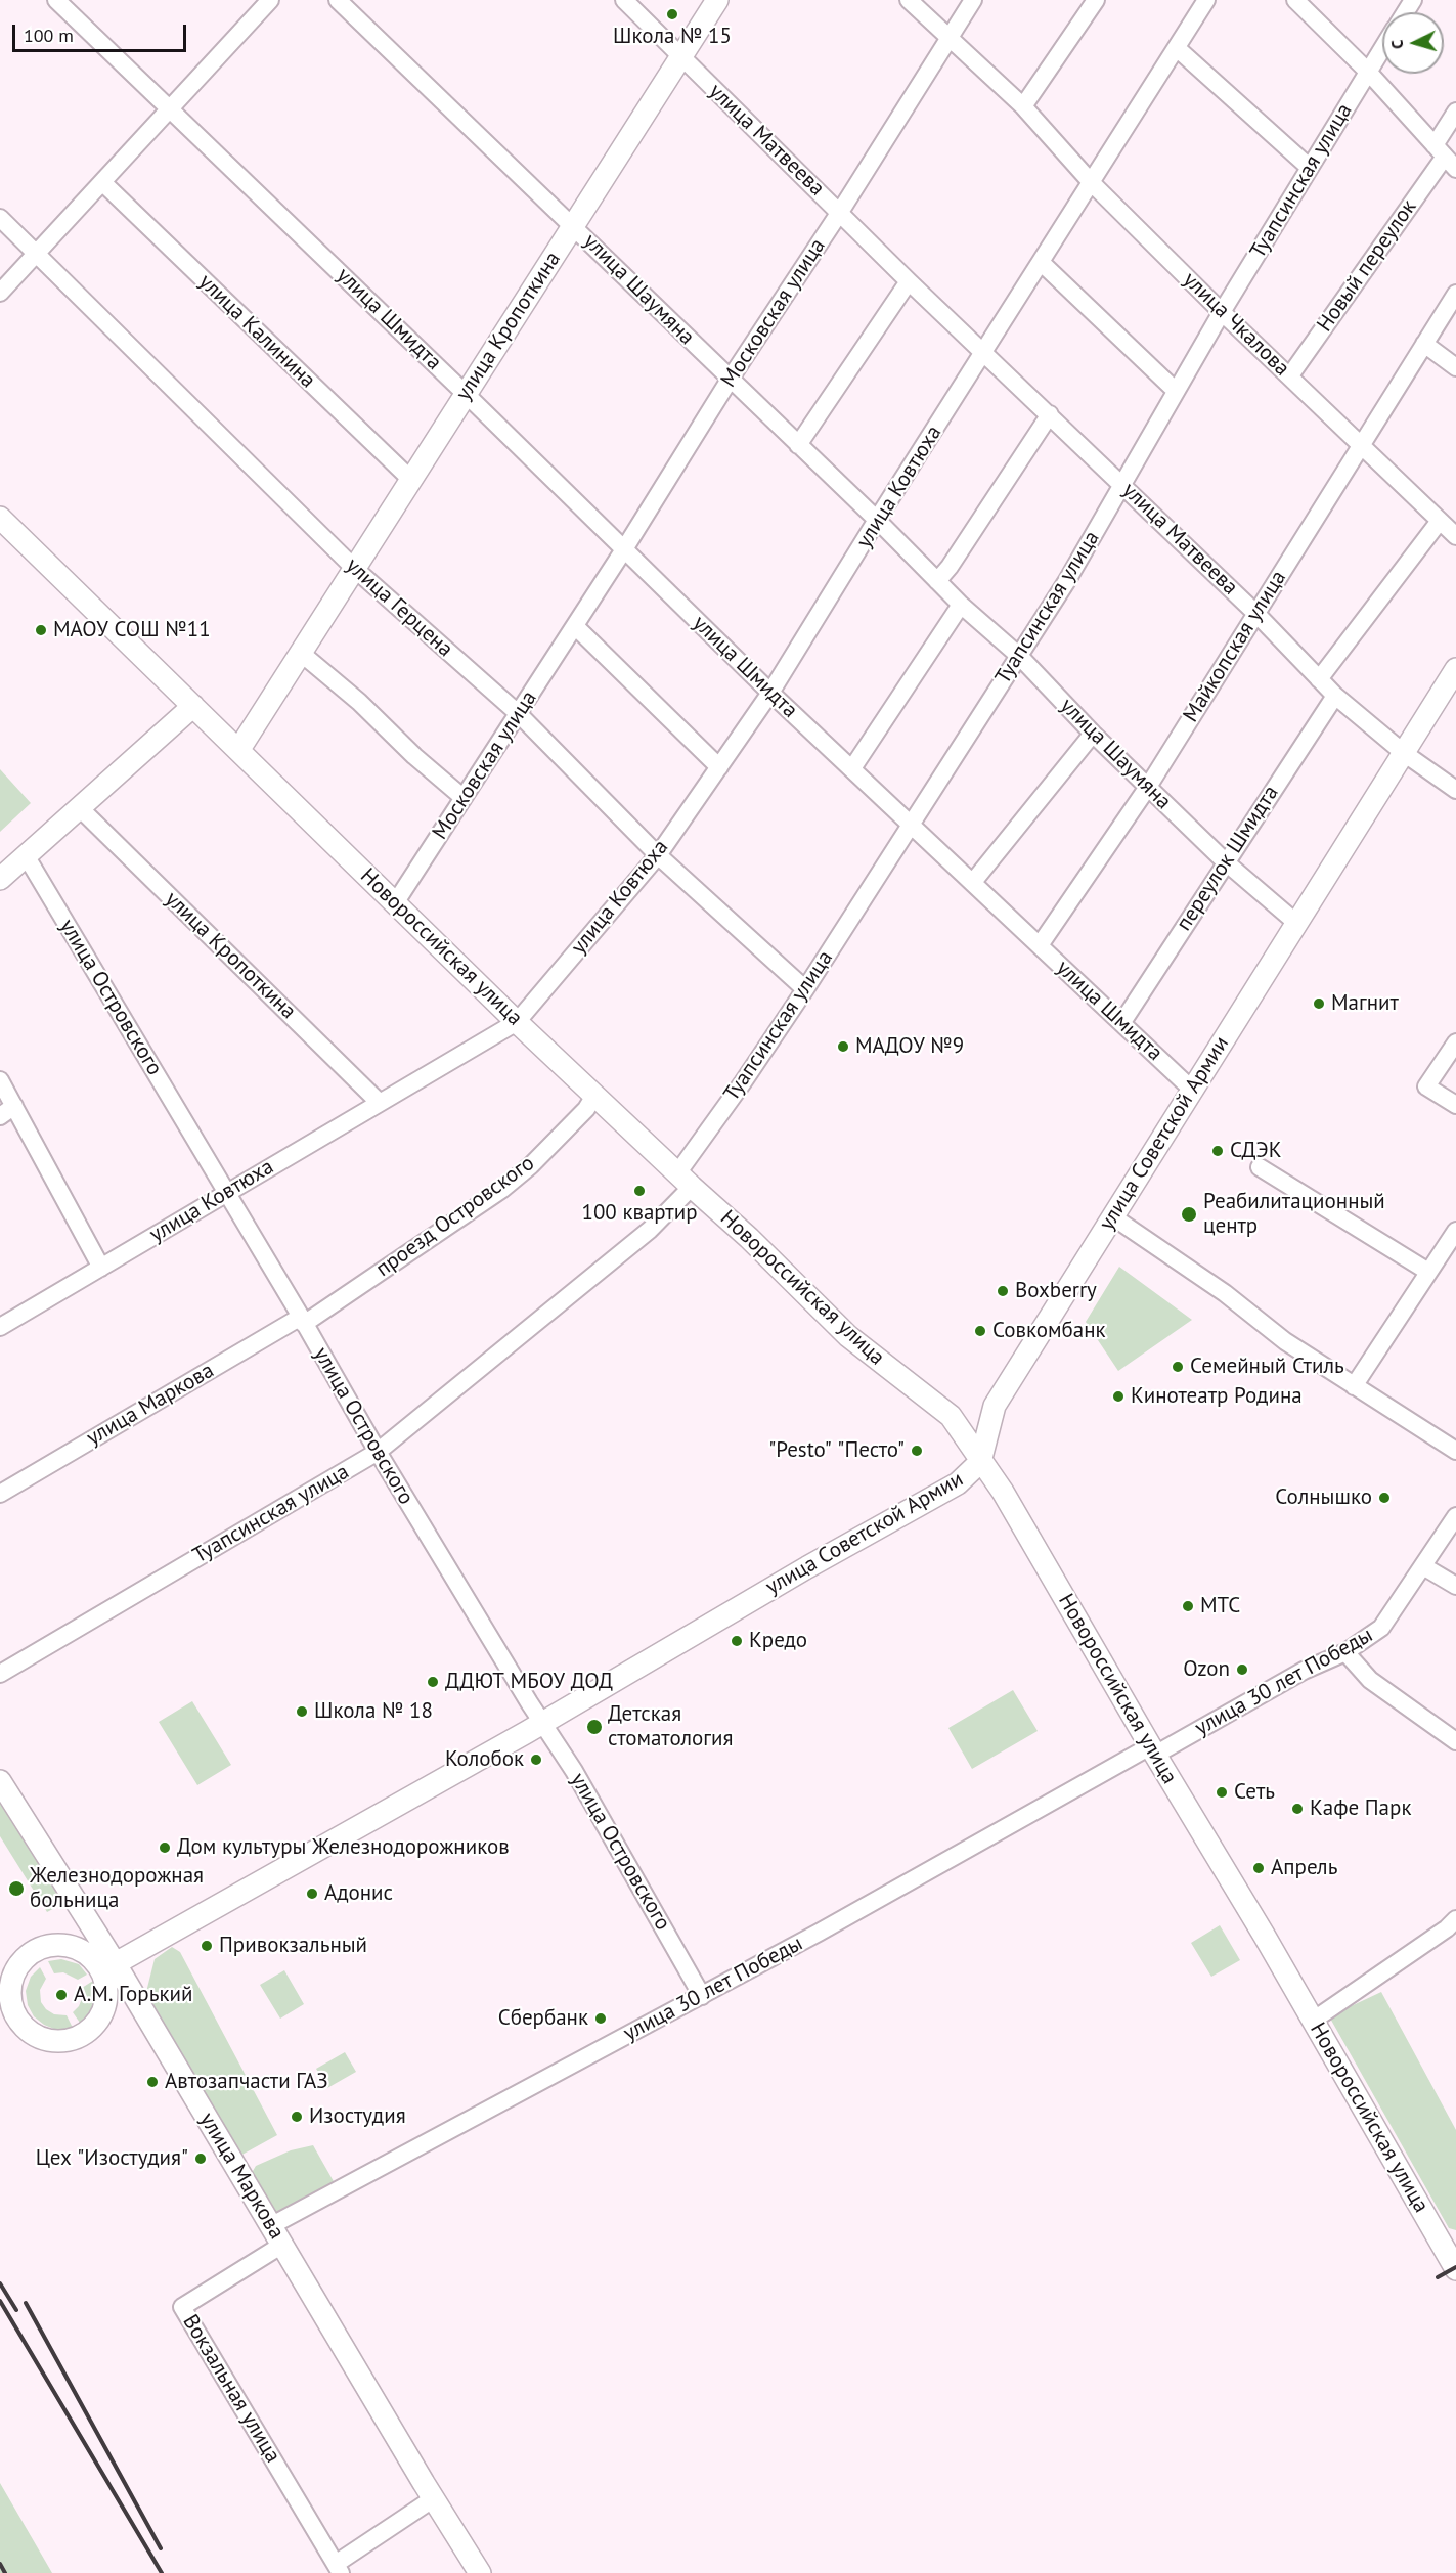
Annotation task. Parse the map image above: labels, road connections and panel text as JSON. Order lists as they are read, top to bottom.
{
  "streets": {
    "main road": [
      "улица Кропоткина",
      "Новороссийская улица",
      "улица Советской Армии",
      "улица Маркова"
    ],
    "street": [
      "улица Матвеева",
      "Туапсинская улица",
      "Новый переулок",
      "улица Шаумяна",
      "Московская улица",
      "улица Шмидта",
      "улица Чкалова",
      "улица Калинина",
      "улица Ковтюха",
      "улица Герцена",
      "Майкопская улица",
      "переулок Шмидта",
      "улица Островского",
      "проезд Островского",
      "улица 30 лет Победы",
      "Вокзальная улица"
    ]
  },
  "crossings": [
    ["улица Матвеева", "Туапсинская улица"],
    ["улица Матвеева", "Московская улица"],
    ["улица Матвеева", "улица Кропоткина"],
    ["улица Матвеева", "улица Ковтюха"],
    ["улица Матвеева", "Майкопская улица"],
    ["улица Матвеева", "переулок Шмидта"],
    ["улица Матвеева", "улица Советской Армии"],
    ["Туапсинская улица", "улица Шаумяна"],
    ["Туапсинская улица", "улица Шмидта"],
    ["Туапсинская улица", "улица Чкалова"],
    ["Туапсинская улица", "улица Герцена"],
    ["Туапсинская улица", "Новороссийская улица"],
    ["Туапсинская улица", "улица Островского"],
    ["Новый переулок", "улица Чкалова"],
    ["улица Шаумяна", "Московская улица"],
    ["улица Шаумяна", "улица Кропоткина"],
    ["улица Шаумяна", "улица Ковтюха"],
    ["улица Шаумяна", "Майкопская улица"],
    ["улица Шаумяна", "переулок Шмидта"],
    ["улица Шаумяна", "улица Советской Армии"],
    ["Московская улица", "улица Шмидта"],
    ["Московская улица", "улица Чкалова"],
    ["Московская улица", "улица Герцена"],
    ["Московская улица", "Новороссийская улица"],
    ["улица Шмидта", "улица Кропоткина"],
    ["улица Шмидта", "улица Ковтюха"],
    ["улица Шмидта", "Майкопская улица"],
    ["улица Шмидта", "переулок Шмидта"],
    ["улица Шмидта", "улица Советской Армии"],
    ["улица Чкалова", "улица Ковтюха"],
    ["улица Чкалова", "Майкопская улица"],
    ["улица Кропоткина", "улица Калинина"],
    ["улица Кропоткина", "улица Ковтюха"],
    ["улица Кропоткина", "улица Герцена"],
    ["улица Кропоткина", "Новороссийская улица"],
    ["улица Ковтюха", "улица Герцена"],
    ["улица Ковтюха", "Новороссийская улица"],
    ["улица Ковтюха", "улица Островского"],
    ["Новороссийская улица", "улица Советской Армии"],
    ["Новороссийская улица", "проезд Островского"],
    ["Новороссийская улица", "улица 30 лет Победы"],
    ["улица Островского", "улица Советской Армии"],
    ["улица Островского", "проезд Островского"],
    ["улица Островского", "улица Маркова"],
    ["улица Островского", "улица 30 лет Победы"],
    ["улица Советской Армии", "улица Маркова"],
    ["проезд Островского", "улица Маркова"],
    ["улица Маркова", "улица 30 лет Победы"],
    ["улица Маркова", "Вокзальная улица"]
  ],
  "places": [
    "Школа № 15",
    "МАОУ СОШ №11",
    "Магнит",
    "МАДОУ №9",
    "СДЭК",
    "100 квартир",
    "Реабилитационный центр",
    "Boxberry",
    "Совкомбанк",
    "Семейный Стиль",
    "Кинотеатр Родина",
    "\"Pesto\" \"Песто\"",
    "Солнышко",
    "МТС",
    "Кредо",
    "Ozon",
    "ДДЮТ МБОУ ДОД",
    "Школа № 18",
    "Детская стоматология",
    "Колобок",
    "Сеть",
    "Кафе Парк",
    "Дом культуры Железнодорожников",
    "Апрель",
    "Железнодорожная больница",
    "Адонис",
    "Привокзальный",
    "А.М. Горький",
    "Сбербанк",
    "Автозапчасти ГАЗ",
    "Изостудия",
    "Цех \"Изостудия\""
  ],
  "scale_bar": "100 m",
  "north": "left"
}
